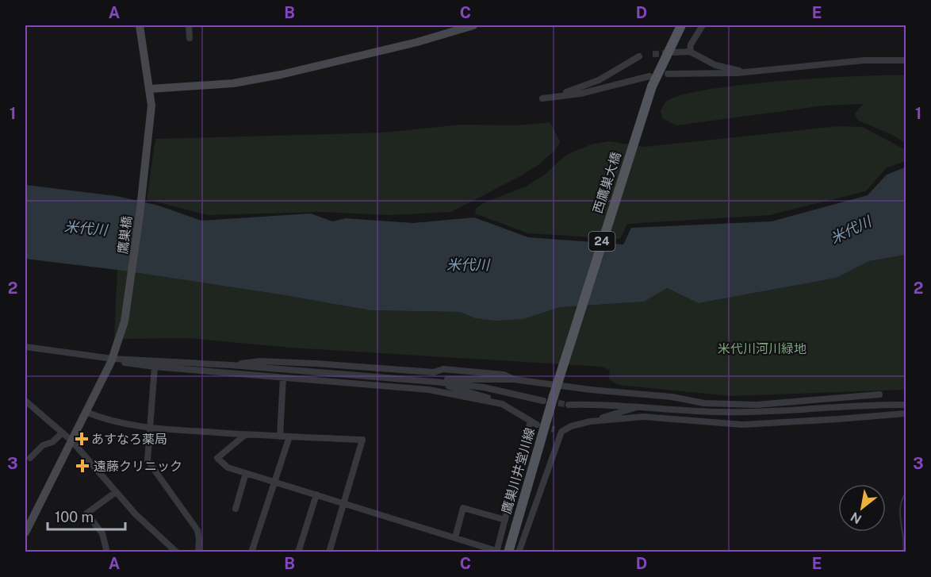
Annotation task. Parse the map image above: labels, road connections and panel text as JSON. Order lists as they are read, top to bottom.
{
  "streets": {
    "main road": ["西鷹巣大橋", "24", "鷹巣川井堂川線"],
    "street": ["鷹巣橋"]
  },
  "crossings": [
    ["西鷹巣大橋", "鷹巣川井堂川線"]
  ],
  "water": ["米代川"],
  "parks": ["米代川河川緑地"],
  "places": {
    "health": ["あすなろ薬局", "遠藤クリニック"]
  },
  "scale_bar": "100 m",
  "north": "bottom left",
  "grid": {
    "columns": [
      "A",
      "B",
      "C",
      "D",
      "E"
    ],
    "rows": ["1", "2", "3"]
  }
}
